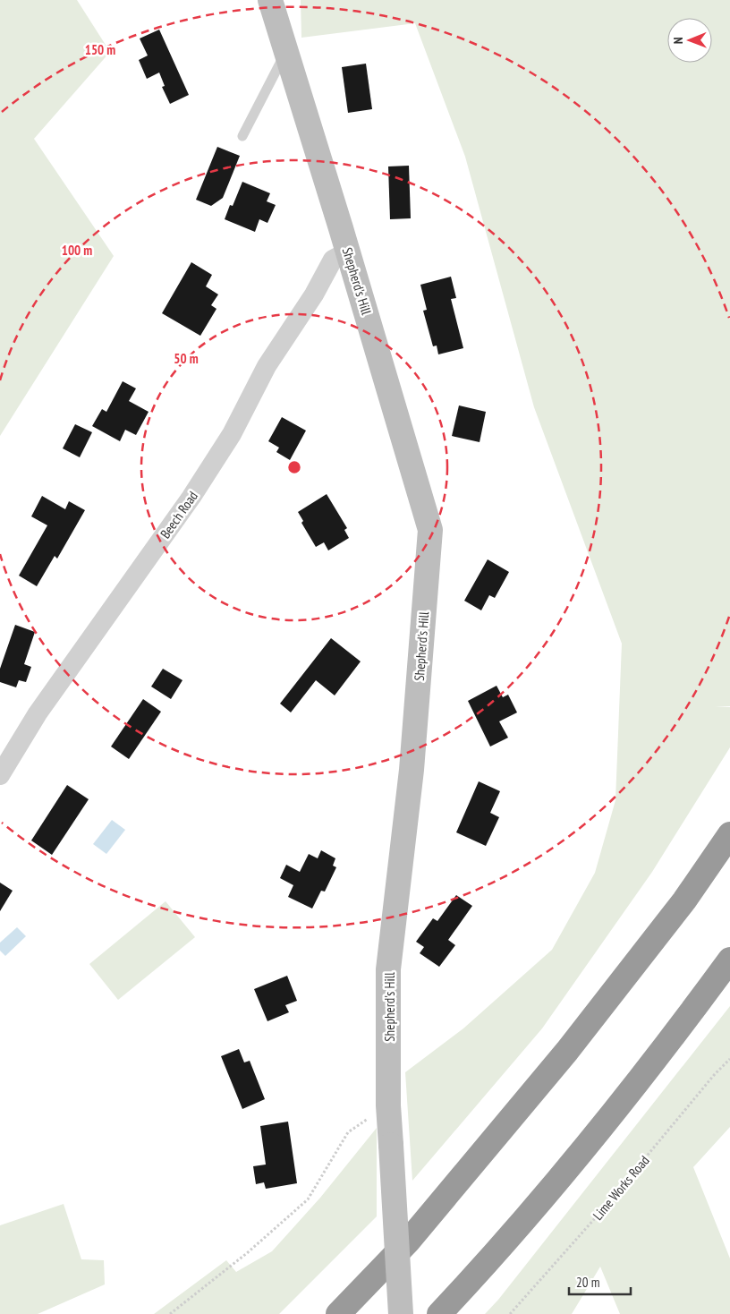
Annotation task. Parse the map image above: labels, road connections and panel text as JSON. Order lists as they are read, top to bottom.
{
  "streets": {
    "main road": ["Shepherd's Hill"],
    "street": ["Beech Road"],
    "path": ["Lime Works Road"]
  },
  "crossings": [
    ["Shepherd's Hill", "Beech Road"]
  ],
  "scale_bar": "20 m",
  "north": "left",
  "rings": ["150 m", "100 m", "50 m"]
}
